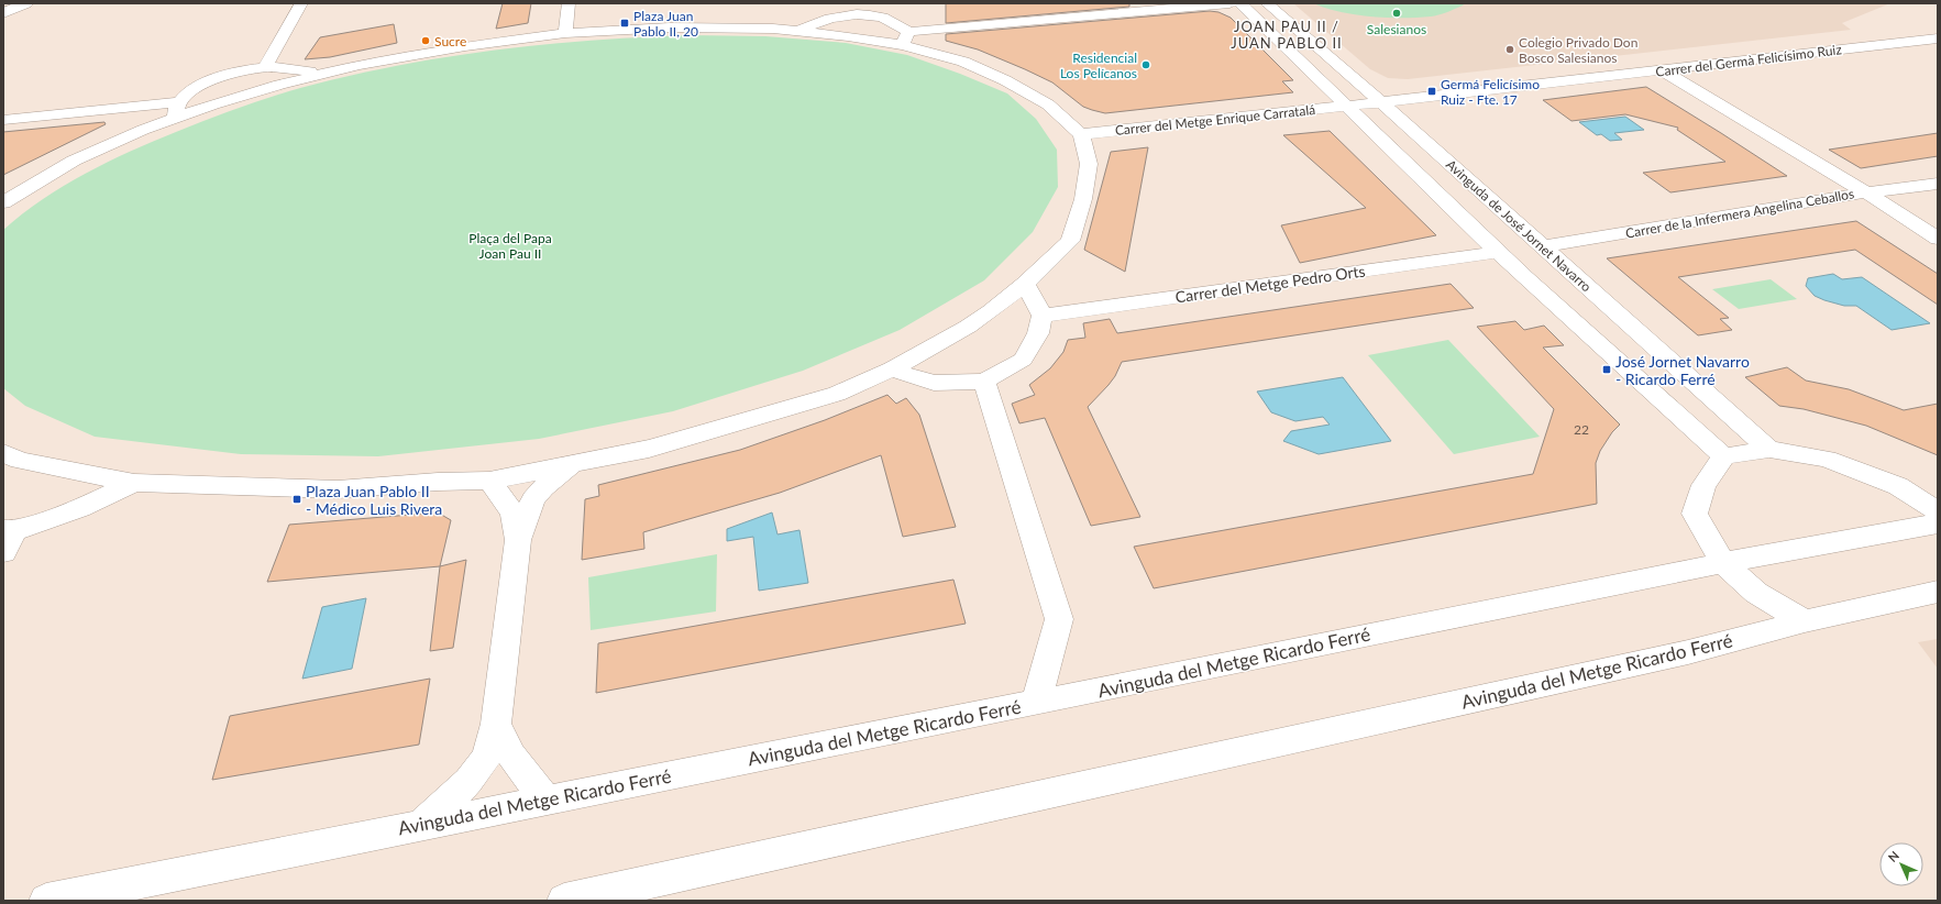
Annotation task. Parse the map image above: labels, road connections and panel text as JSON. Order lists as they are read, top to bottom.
{
  "streets": {
    "street": [
      "Carrer del Germà Felicísimo Ruiz",
      "Carrer del Metge Enrique Carratalá",
      "Carrer de la Infermera Angelina Ceballos",
      "Avinguda de José Jornet Navarro",
      "Carrer del Metge Pedro Orts",
      "Avinguda del Metge Ricardo Ferré"
    ]
  },
  "crossings": [
    ["Carrer del Germà Felicísimo Ruiz", "Carrer del Metge Enrique Carratalá"],
    ["Carrer del Germà Felicísimo Ruiz", "Avinguda de José Jornet Navarro"],
    ["Carrer del Metge Enrique Carratalá", "Avinguda de José Jornet Navarro"],
    ["Carrer de la Infermera Angelina Ceballos", "Avinguda de José Jornet Navarro"],
    ["Avinguda de José Jornet Navarro", "Carrer del Metge Pedro Orts"]
  ],
  "districts": ["JOAN PAU II / JUAN PABLO II"],
  "parks": ["Plaça del Papa Joan Pau II"],
  "places": {
    "other": [
      "Salesianos",
      "Sucre",
      "Colegio Privado Don Bosco Salesianos",
      "Residencial Los Pelícanos"
    ],
    "transit": [
      "Plaza Juan Pablo II, 20",
      "Germá Felicísimo Ruiz - Fte. 17",
      "José Jornet Navarro - Ricardo Ferré",
      "Plaza Juan Pablo II - Médico Luis Rivera"
    ]
  },
  "house_numbers": ["22"],
  "north": "top left"
}
